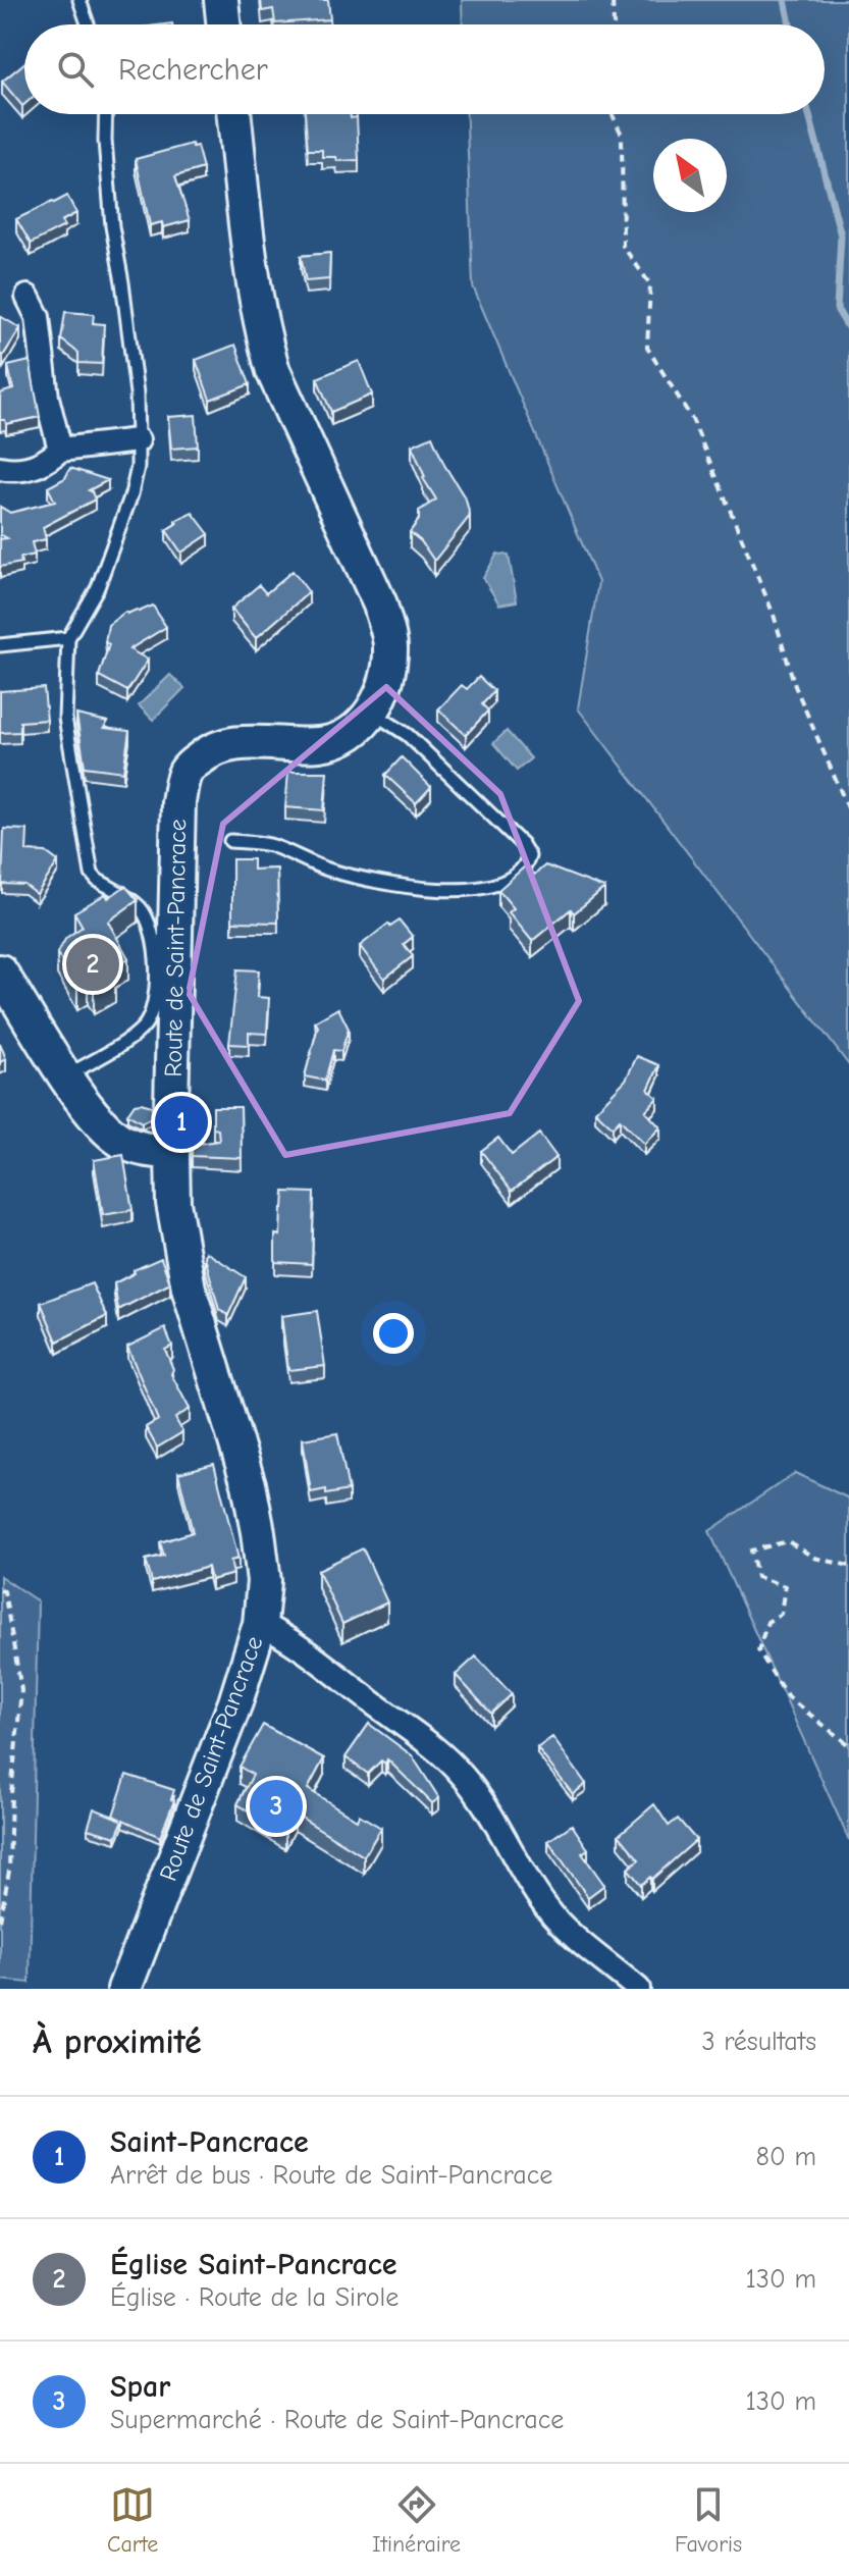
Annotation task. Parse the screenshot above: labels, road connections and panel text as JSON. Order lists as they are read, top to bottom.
{
  "streets": {
    "street": ["Route de Saint-Pancrace"]
  },
  "north": "top left",
  "page": {
    "search": "Rechercher",
    "pins": ["2", "1", "3"],
    "heading": ["À proximité", "3 résultats"],
    "list": [
      {
        "mark": "1",
        "name": "Saint-Pancrace",
        "note": "Arrêt de bus · Route de Saint-Pancrace",
        "value": "80 m"
      },
      {
        "mark": "2",
        "name": "Église Saint-Pancrace",
        "note": "Église · Route de la Sirole",
        "value": "130 m"
      },
      {
        "mark": "3",
        "name": "Spar",
        "note": "Supermarché · Route de Saint-Pancrace",
        "value": "130 m"
      }
    ],
    "nav": ["Carte", "Itinéraire", "Favoris"]
  }
}
